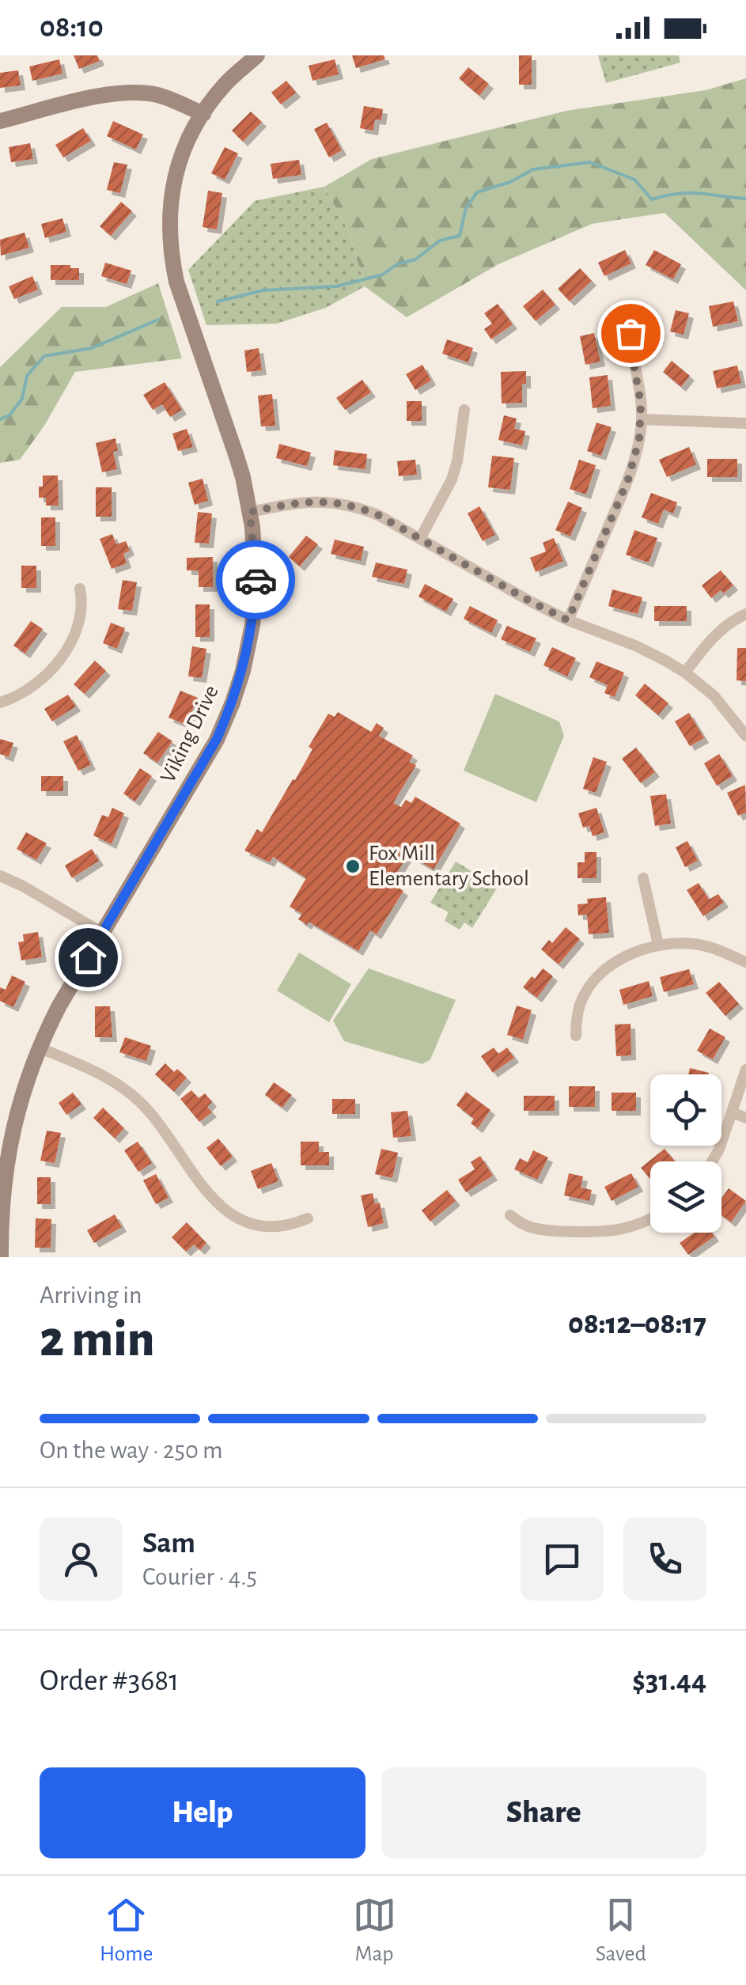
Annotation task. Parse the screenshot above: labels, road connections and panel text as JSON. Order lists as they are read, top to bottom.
{
  "streets": {
    "street": ["Viking Drive"]
  },
  "places": ["Fox Mill Elementary School"],
  "page": {
    "status": "08:10",
    "heading": ["2 min", "Arriving in", "08:12–08:17"],
    "panel": [
      "Sam",
      "Courier · 4.5",
      "Order #3681",
      "$31.44"
    ],
    "bar": "On the way · 250 m",
    "buttons": ["Help", "Share"],
    "tabs": ["Home", "Map", "Saved"]
  }
}
